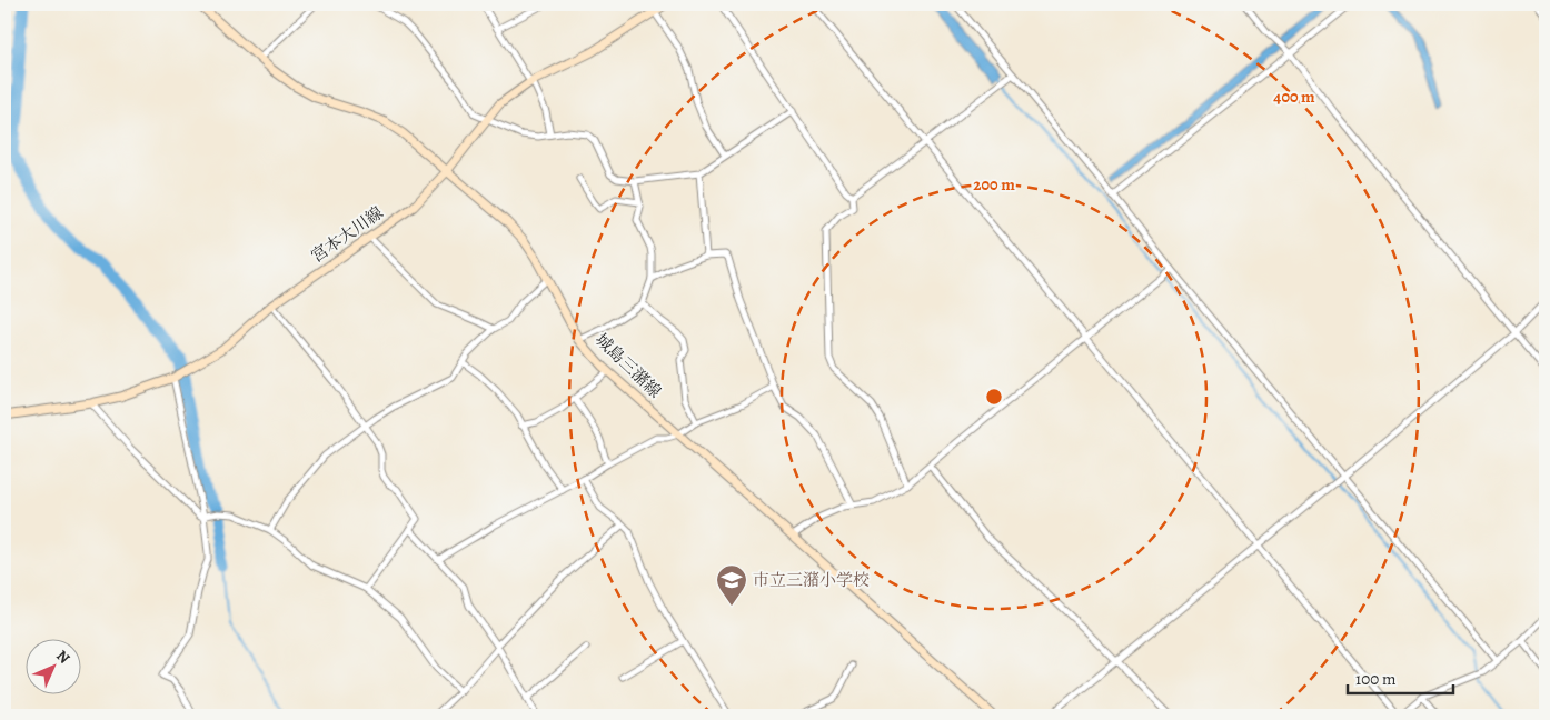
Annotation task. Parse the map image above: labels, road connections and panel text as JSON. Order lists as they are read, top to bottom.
{
  "streets": {
    "main road": ["宮本大川線", "城島三潴線"]
  },
  "crossings": [
    ["宮本大川線", "城島三潴線"]
  ],
  "places": {
    "school or university": ["市立三潴小学校"]
  },
  "scale_bar": "100 m",
  "north": "top right",
  "rings": ["400 m", "200 m"]
}
